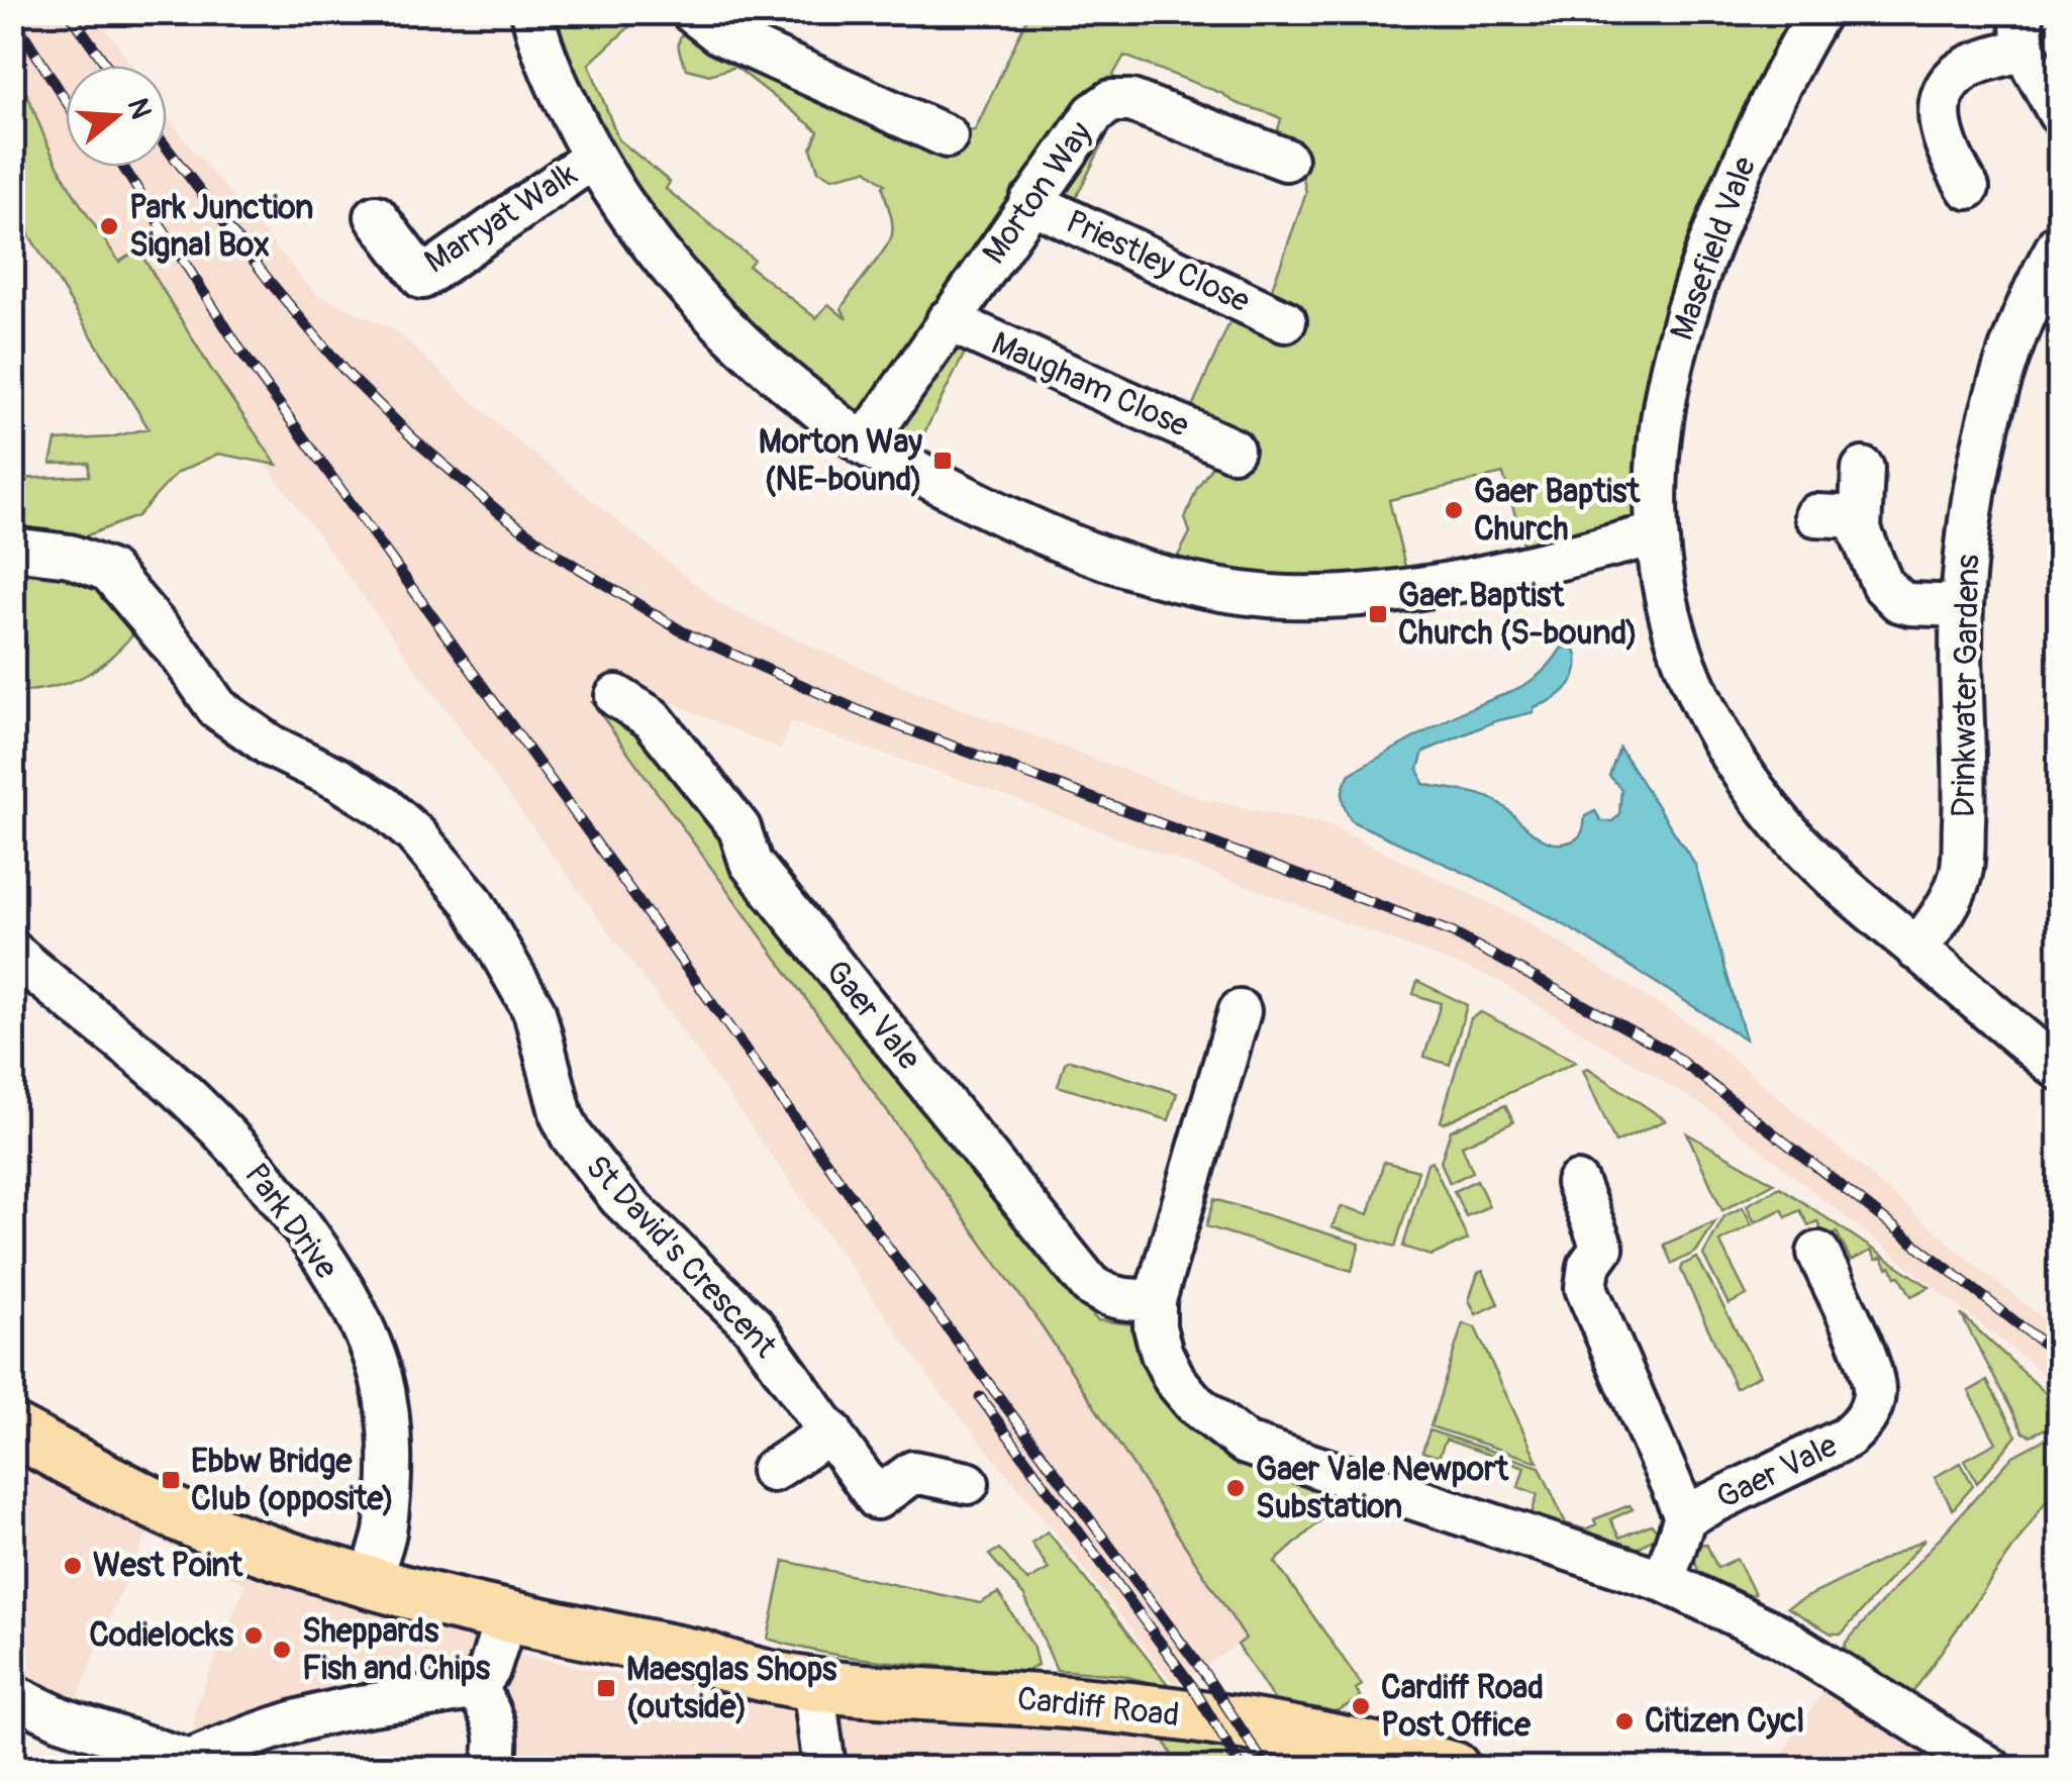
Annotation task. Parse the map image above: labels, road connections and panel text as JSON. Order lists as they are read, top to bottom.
{
  "streets": {
    "main road": ["Cardiff Road"],
    "street": [
      "Morton Way",
      "Marryat Walk",
      "Masefield Vale",
      "Priestley Close",
      "Maugham Close",
      "Drinkwater Gardens",
      "Gaer Vale",
      "Park Drive",
      "St David's Crescent"
    ]
  },
  "crossings": [
    ["Morton Way", "Priestley Close"],
    ["Morton Way", "Maugham Close"],
    ["Masefield Vale", "Drinkwater Gardens"],
    ["Park Drive", "Cardiff Road"]
  ],
  "places": {
    "other": [
      "Park Junction Signal Box",
      "Gaer Baptist Church",
      "Gaer Vale Newport Substation",
      "West Point",
      "Codielocks",
      "Sheppards Fish and Chips",
      "Cardiff Road Post Office",
      "Citizen Cycl"
    ],
    "transit": [
      "Morton Way (NE-bound)",
      "Gaer Baptist Church (S-bound)",
      "Ebbw Bridge Club (opposite)",
      "Maesglas Shops (outside)"
    ]
  },
  "north": "right"
}
